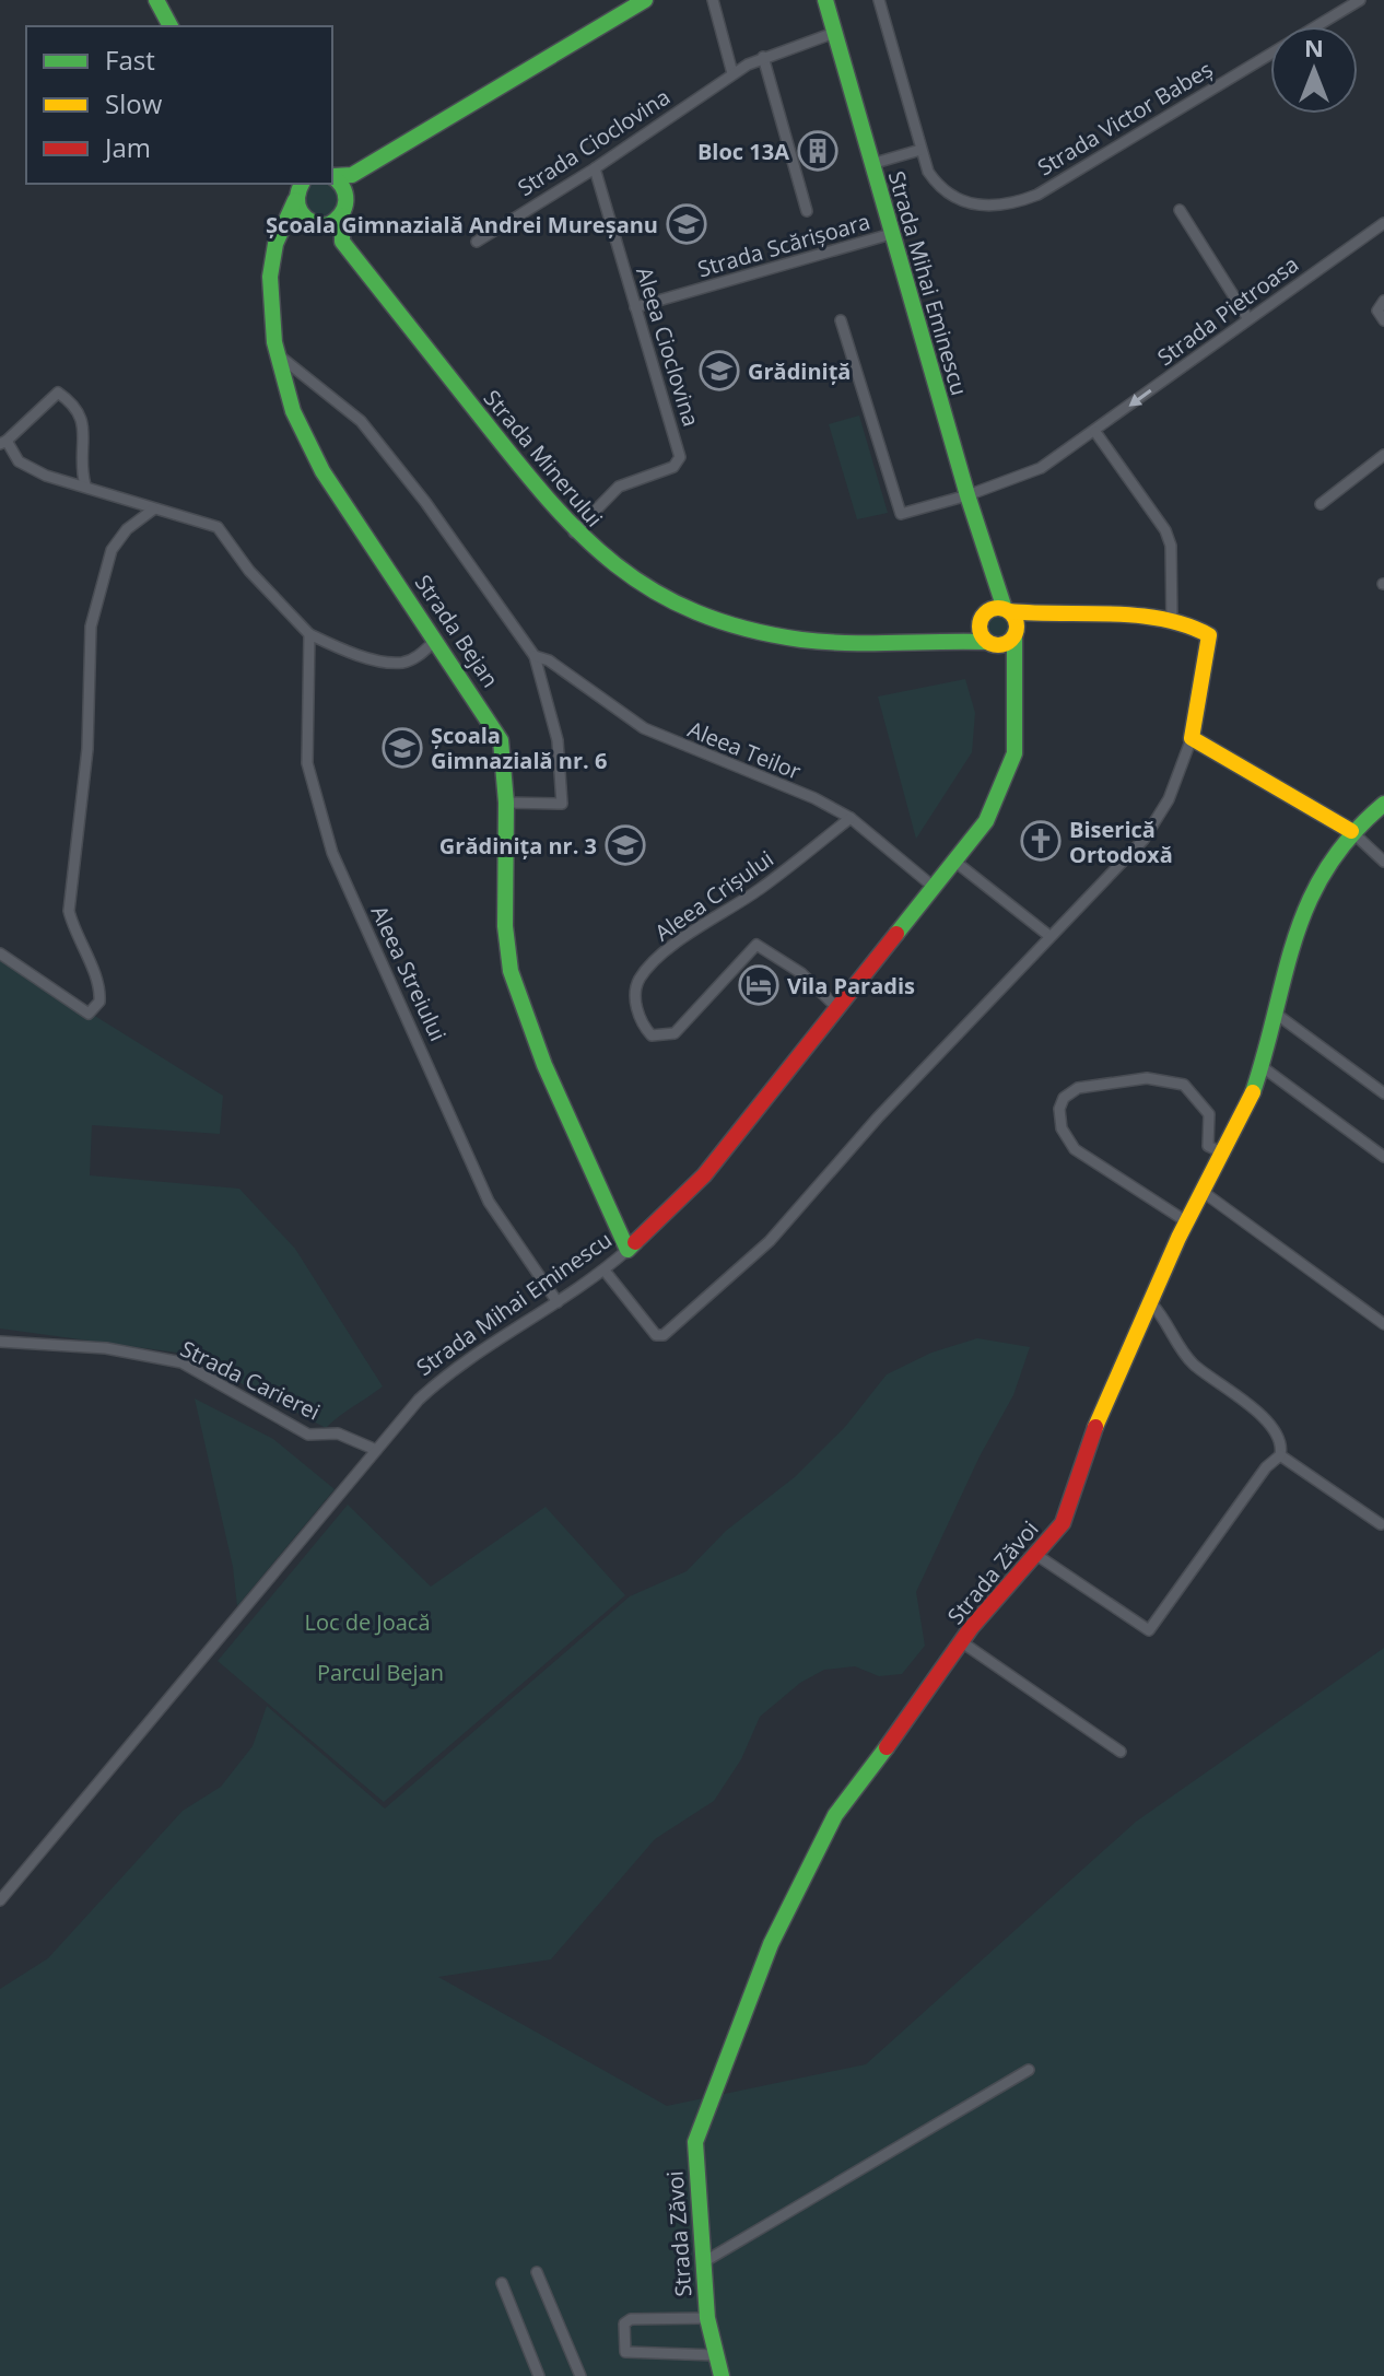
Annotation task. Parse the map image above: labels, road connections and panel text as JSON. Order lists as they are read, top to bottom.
{
  "streets": {
    "street": [
      "Strada Victor Babeș",
      "Strada Cioclovina",
      "Strada Scărișoara",
      "Strada Mihai Eminescu",
      "Strada Pietroasa",
      "Aleea Cioclovina",
      "Strada Minerului",
      "Strada Bejan",
      "Aleea Teilor",
      "Aleea Crișului",
      "Aleea Streiului",
      "Strada Carierei",
      "Strada Zăvoi"
    ]
  },
  "crossings": [
    ["Strada Cioclovina", "Strada Scărișoara"],
    ["Strada Cioclovina", "Strada Mihai Eminescu"],
    ["Strada Cioclovina", "Aleea Cioclovina"],
    ["Strada Scărișoara", "Strada Mihai Eminescu"],
    ["Strada Scărișoara", "Aleea Cioclovina"],
    ["Strada Mihai Eminescu", "Strada Pietroasa"],
    ["Strada Mihai Eminescu", "Strada Minerului"],
    ["Strada Mihai Eminescu", "Strada Bejan"],
    ["Strada Mihai Eminescu", "Aleea Teilor"],
    ["Strada Mihai Eminescu", "Aleea Crișului"],
    ["Strada Mihai Eminescu", "Aleea Streiului"],
    ["Strada Mihai Eminescu", "Strada Carierei"],
    ["Aleea Cioclovina", "Strada Minerului"],
    ["Strada Bejan", "Aleea Teilor"],
    ["Aleea Teilor", "Aleea Crișului"]
  ],
  "one_way": ["Strada Pietroasa"],
  "parks": ["Loc de Joacă", "Parcul Bejan"],
  "places": {
    "building": ["Bloc 13A"],
    "school or university": [
      "Școala Gimnazială Andrei Mureșanu",
      "Grădiniță",
      "Școala Gimnazială nr. 6",
      "Grădinița nr. 3"
    ],
    "church": ["Biserică Ortodoxă"],
    "hotel": ["Vila Paradis"]
  },
  "legend": ["Fast", "Slow", "Jam"],
  "north": "top"
}
